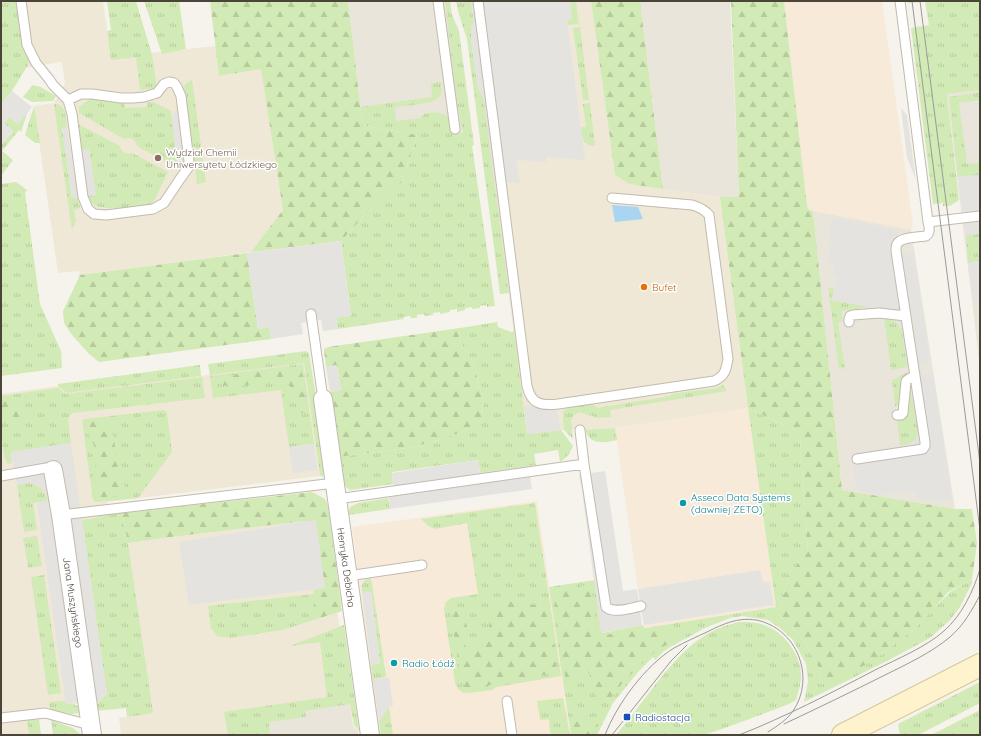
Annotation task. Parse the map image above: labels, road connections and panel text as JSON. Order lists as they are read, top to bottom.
{
  "streets": {
    "street": ["Henryka Debicha", "Jana Muszyńskiego"]
  },
  "places": {
    "other": [
      "Wydział Chemii Uniwersytetu Łódzkiego",
      "Bufet",
      "Asseco Data Systems (dawniej ZETO)",
      "Radio Łódź"
    ],
    "transit": ["Radiostacja"]
  }
}
